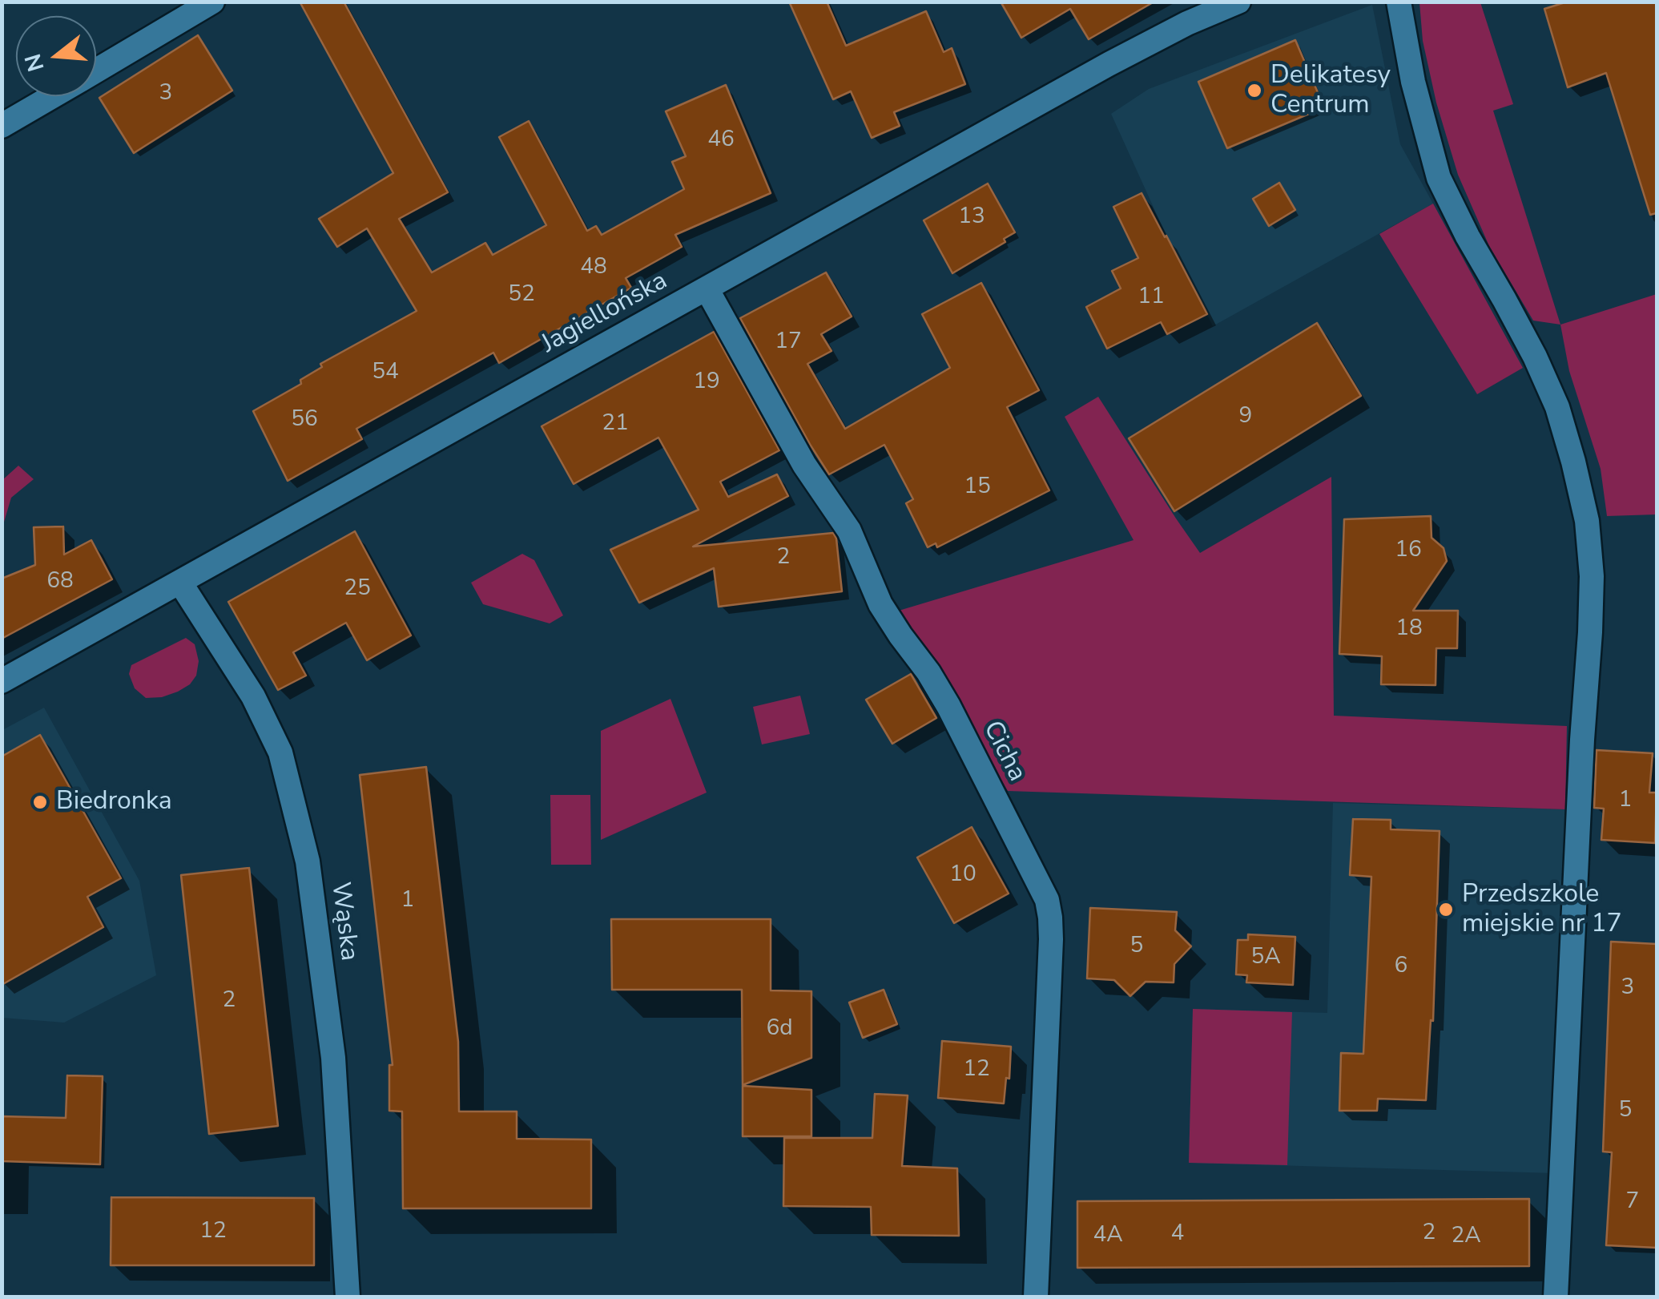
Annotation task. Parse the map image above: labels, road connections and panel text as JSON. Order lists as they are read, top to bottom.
{
  "streets": {
    "street": ["Jagiellońska", "Cicha", "Wąska"]
  },
  "crossings": [
    ["Jagiellońska", "Cicha"],
    ["Jagiellońska", "Wąska"]
  ],
  "places": ["Delikatesy Centrum", "Biedronka", "Przedszkole miejskie nr 17"],
  "house_numbers": [
    "3",
    "46",
    "13",
    "48",
    "52",
    "11",
    "17",
    "54",
    "19",
    "9",
    "56",
    "21",
    "15",
    "16",
    "2",
    "68",
    "25",
    "18",
    "1",
    "10",
    "1",
    "5",
    "5A",
    "6",
    "3",
    "2",
    "6d",
    "12",
    "5",
    "7",
    "12",
    "2",
    "4",
    "4A",
    "2A"
  ],
  "north": "left"
}
